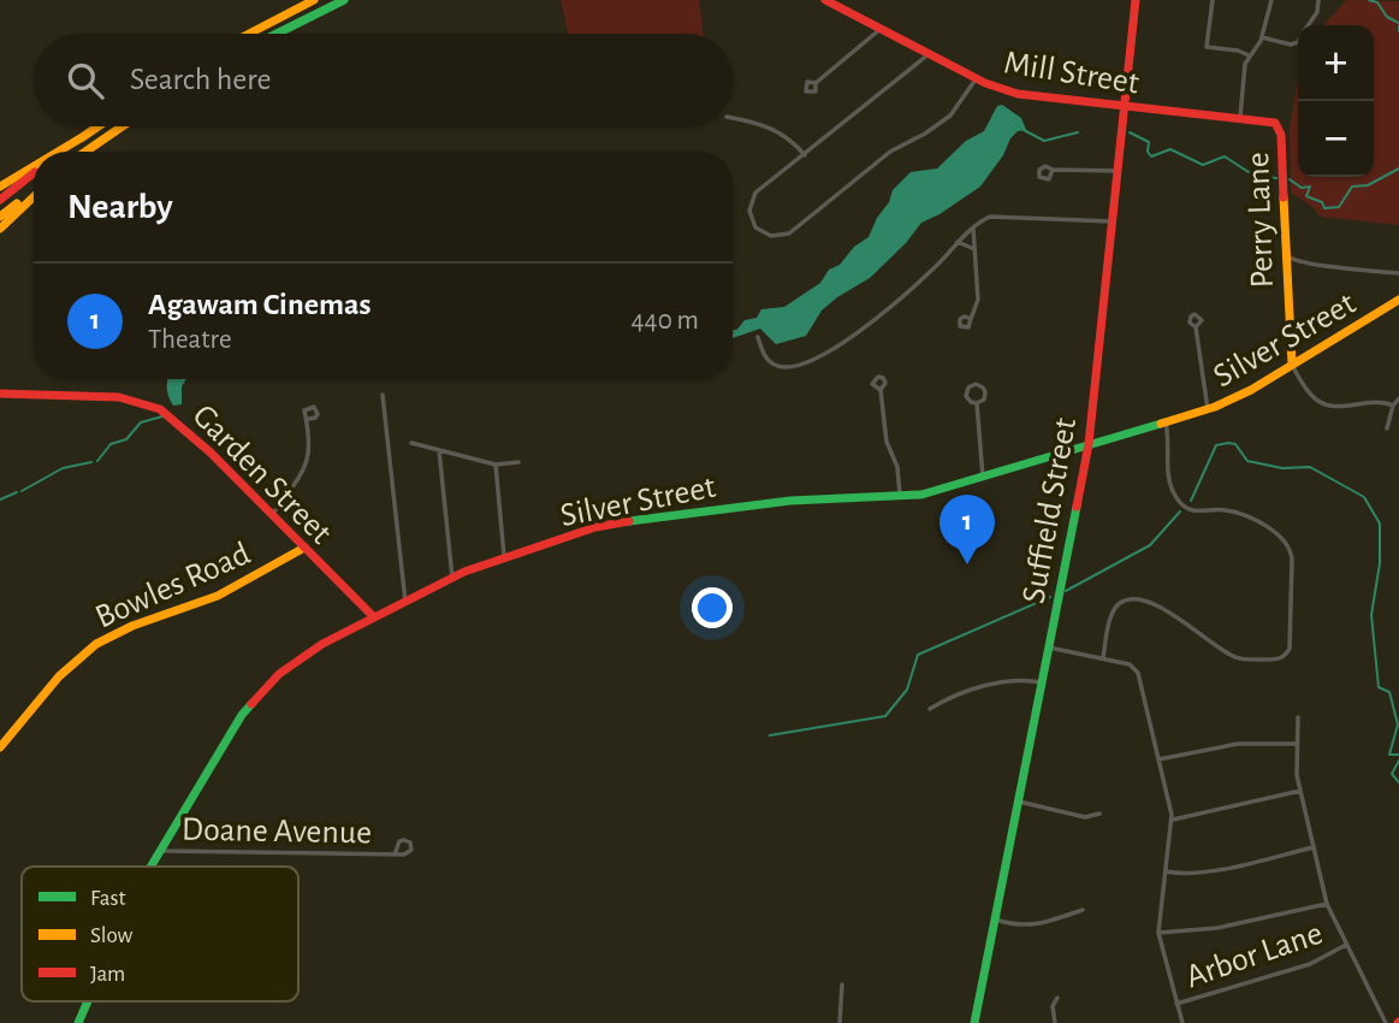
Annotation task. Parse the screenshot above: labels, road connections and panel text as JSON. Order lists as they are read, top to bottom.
{
  "streets": {
    "main road": [
      "Mill Street",
      "Perry Lane",
      "Silver Street",
      "Garden Street",
      "Suffield Street",
      "Bowles Road"
    ],
    "street": ["Doane Avenue", "Arbor Lane"]
  },
  "crossings": [
    ["Mill Street", "Perry Lane"],
    ["Mill Street", "Suffield Street"],
    ["Perry Lane", "Silver Street"],
    ["Silver Street", "Garden Street"],
    ["Silver Street", "Suffield Street"],
    ["Silver Street", "Doane Avenue"],
    ["Garden Street", "Bowles Road"]
  ],
  "legend": ["Fast", "Slow", "Jam"],
  "page": {
    "map_buttons": ["+", "−"],
    "search": "Search here",
    "heading": "Nearby",
    "list": [
      {
        "mark": "1",
        "name": "Agawam Cinemas",
        "note": "Theatre",
        "value": "440 m"
      }
    ],
    "pins": "1"
  }
}
